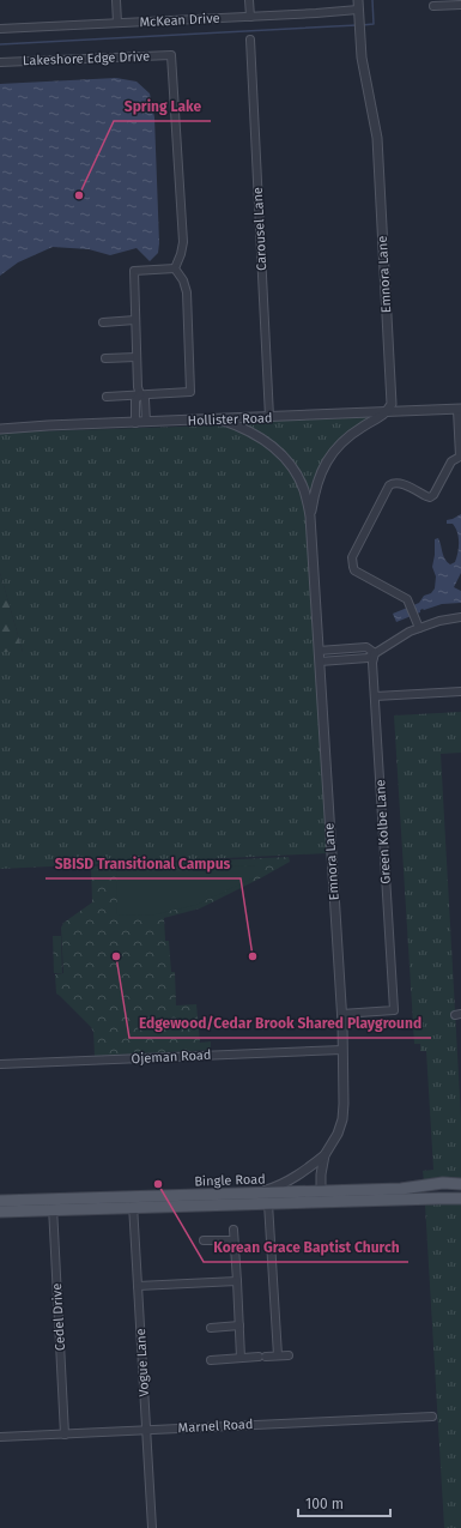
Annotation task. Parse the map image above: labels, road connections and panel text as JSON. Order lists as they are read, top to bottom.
{
  "streets": {
    "main road": ["Bingle Road"],
    "street": [
      "McKean Drive",
      "Lakeshore Edge Drive",
      "Carousel Lane",
      "Emnora Lane",
      "Hollister Road",
      "Green Kolbe Lane",
      "Ojeman Road",
      "Cedel Drive",
      "Vogue Lane",
      "Marnel Road"
    ]
  },
  "crossings": [
    ["McKean Drive", "Emnora Lane"],
    ["Carousel Lane", "Hollister Road"],
    ["Emnora Lane", "Hollister Road"],
    ["Emnora Lane", "Green Kolbe Lane"],
    ["Emnora Lane", "Ojeman Road"],
    ["Emnora Lane", "Bingle Road"],
    ["Bingle Road", "Cedel Drive"],
    ["Bingle Road", "Vogue Lane"],
    ["Cedel Drive", "Marnel Road"],
    ["Vogue Lane", "Marnel Road"]
  ],
  "places": [
    "Spring Lake",
    "Edgewood/Cedar Brook Shared Playground",
    "SBISD Transitional Campus",
    "Korean Grace Baptist Church"
  ],
  "scale_bar": "100 m"
}
